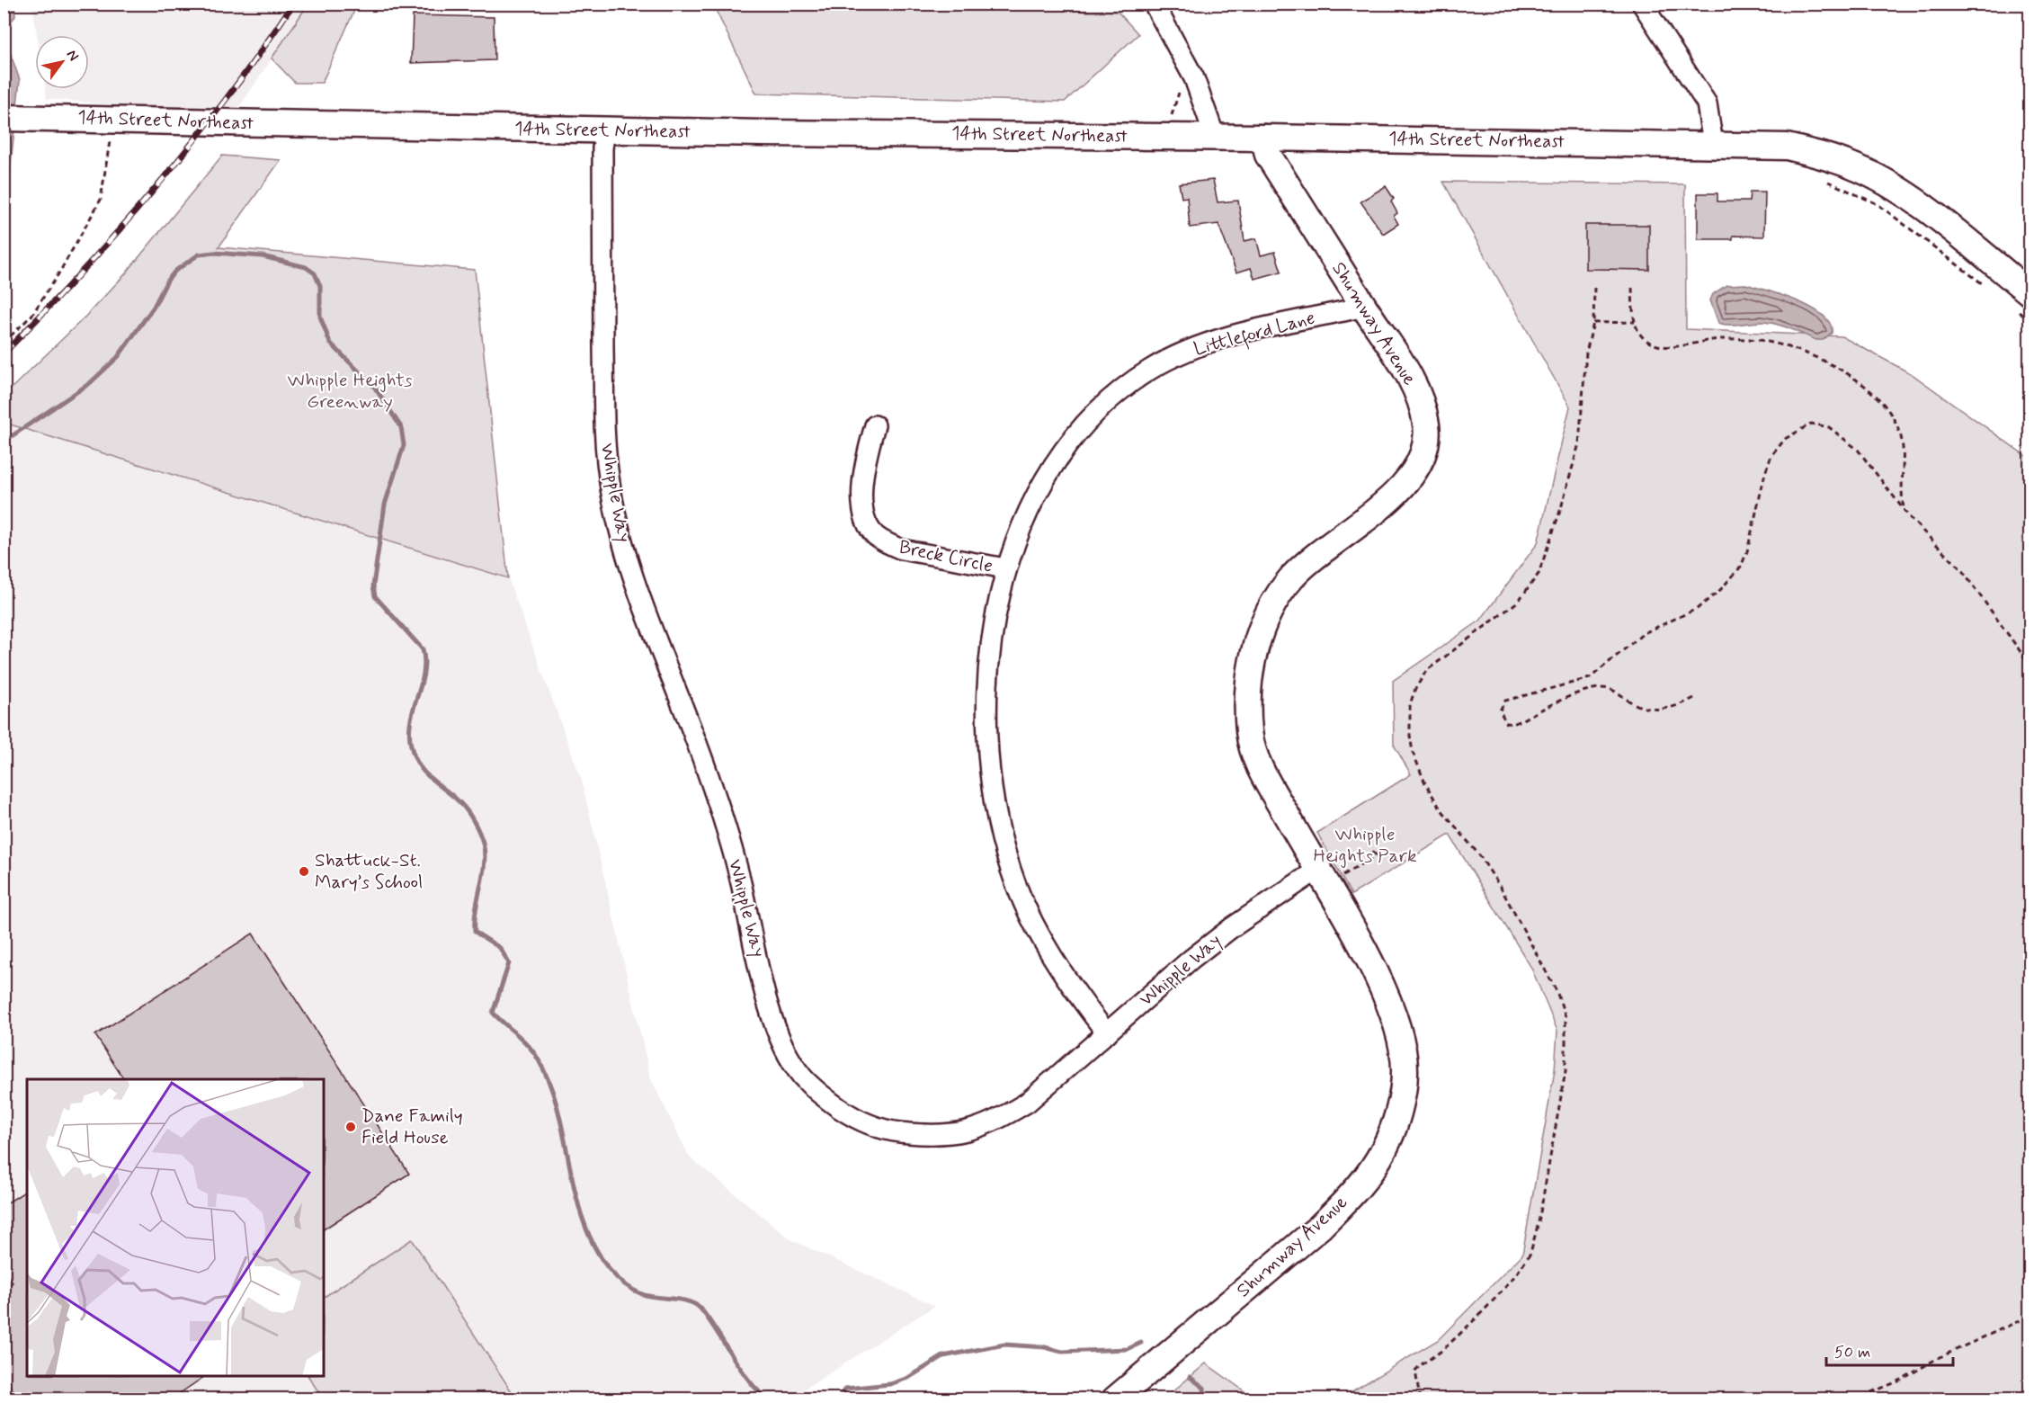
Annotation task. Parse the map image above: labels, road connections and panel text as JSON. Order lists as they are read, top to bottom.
{
  "streets": {
    "street": [
      "14th Street Northeast",
      "Shumway Avenue",
      "Littleford Lane",
      "Whipple Way",
      "Breck Circle"
    ]
  },
  "crossings": [
    ["14th Street Northeast", "Shumway Avenue"],
    ["14th Street Northeast", "Whipple Way"],
    ["Shumway Avenue", "Littleford Lane"],
    ["Shumway Avenue", "Whipple Way"],
    ["Littleford Lane", "Whipple Way"],
    ["Littleford Lane", "Breck Circle"]
  ],
  "parks": ["Whipple Heights Greenway", "Whipple Heights Park"],
  "places": ["Shattuck-St. Mary’s School", "Dane Family Field House"],
  "scale_bar": "50 m",
  "north": "top right"
}
